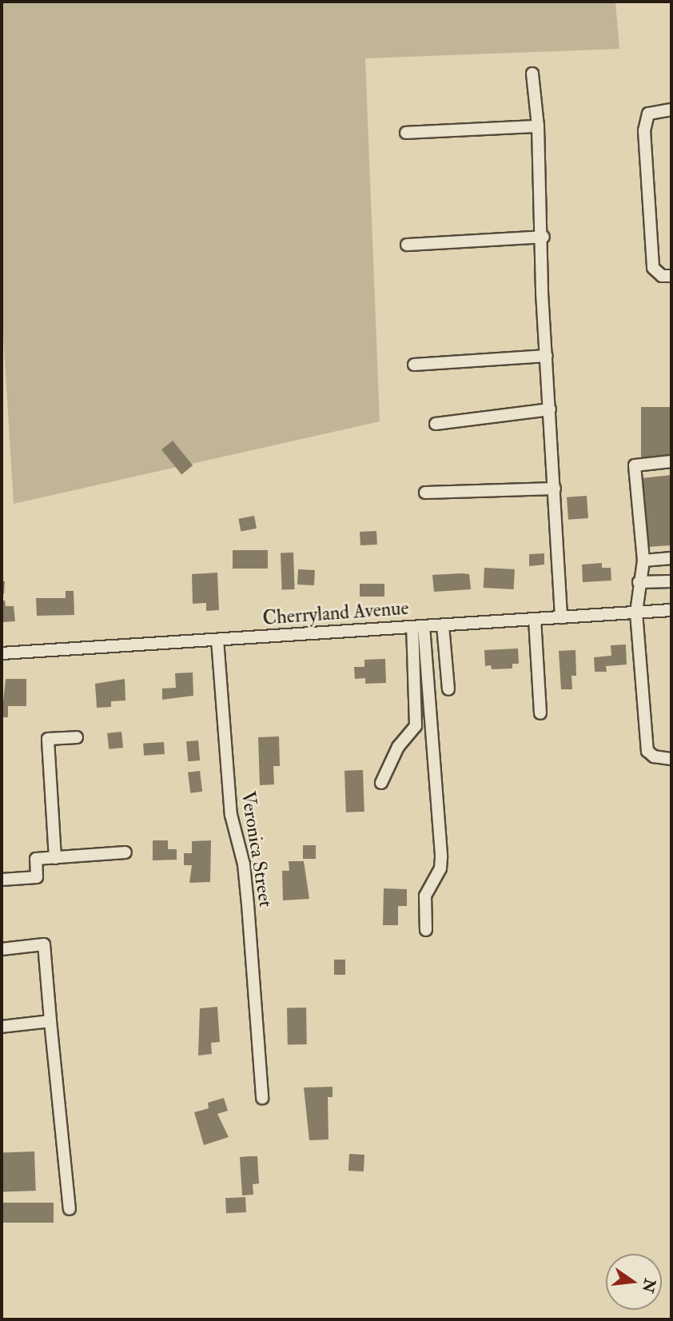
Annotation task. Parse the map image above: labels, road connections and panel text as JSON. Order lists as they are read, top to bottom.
{
  "streets": {
    "street": ["Cherryland Avenue", "Veronica Street"]
  },
  "crossings": [
    ["Cherryland Avenue", "Veronica Street"]
  ],
  "north": "right"
}
